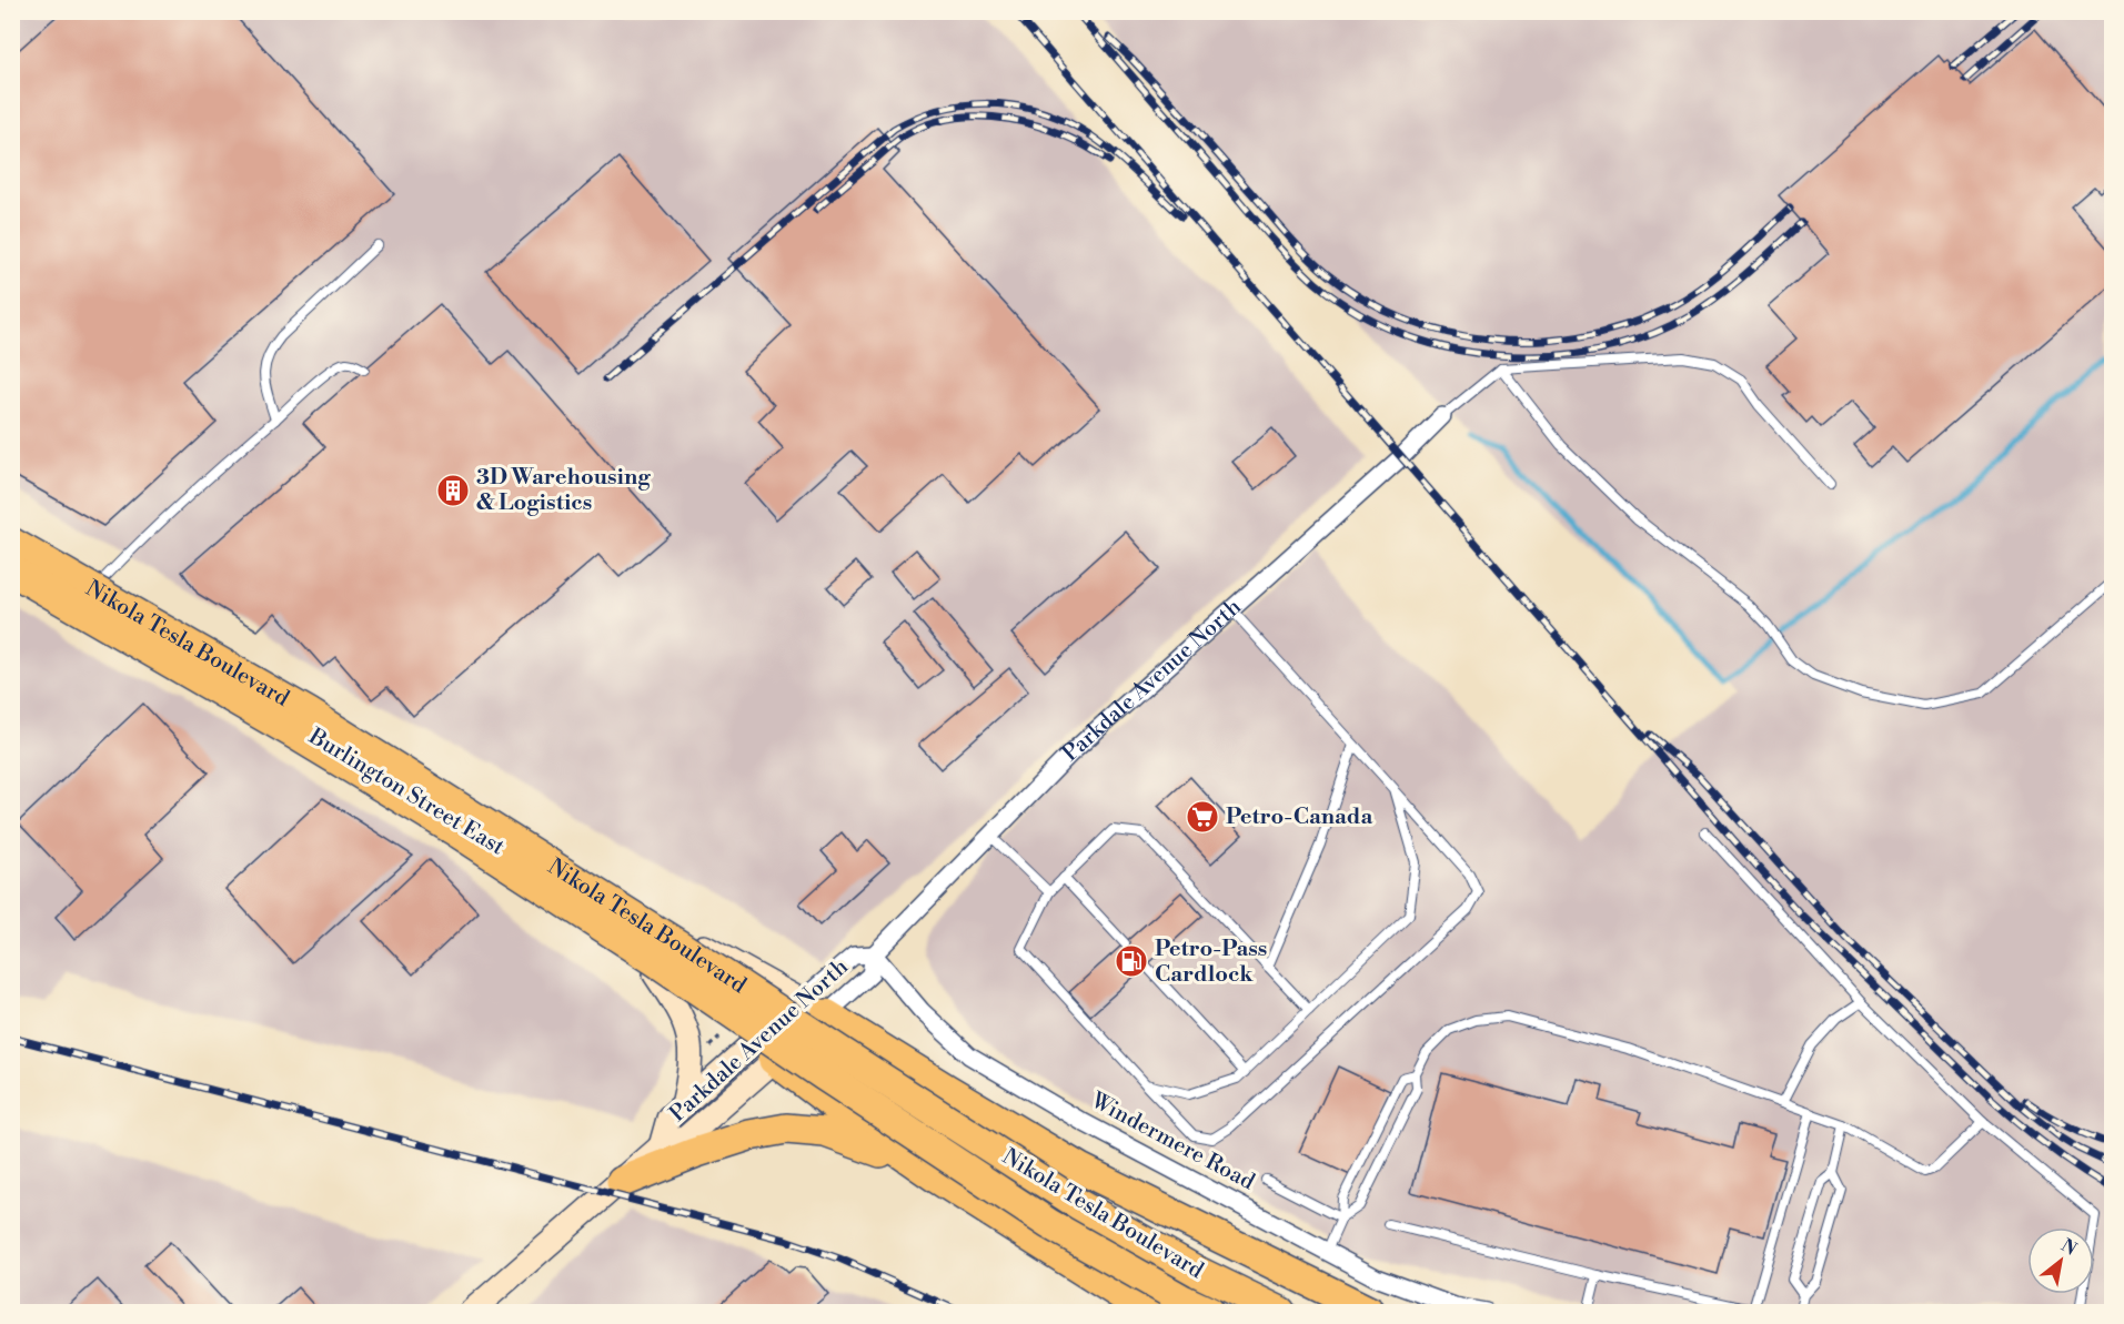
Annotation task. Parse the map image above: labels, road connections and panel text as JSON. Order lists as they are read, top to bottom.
{
  "streets": {
    "highway": ["Nikola Tesla Boulevard"],
    "main road": ["Parkdale Avenue North", "Burlington Street East"],
    "street": ["Windermere Road"]
  },
  "crossings": [
    ["Parkdale Avenue North", "Burlington Street East"],
    ["Parkdale Avenue North", "Windermere Road"]
  ],
  "places": {
    "building": ["3D Warehousing & Logistics"],
    "supermarket": ["Petro-Canada"],
    "fuel station": ["Petro-Pass Cardlock"]
  },
  "north": "top right"
}
